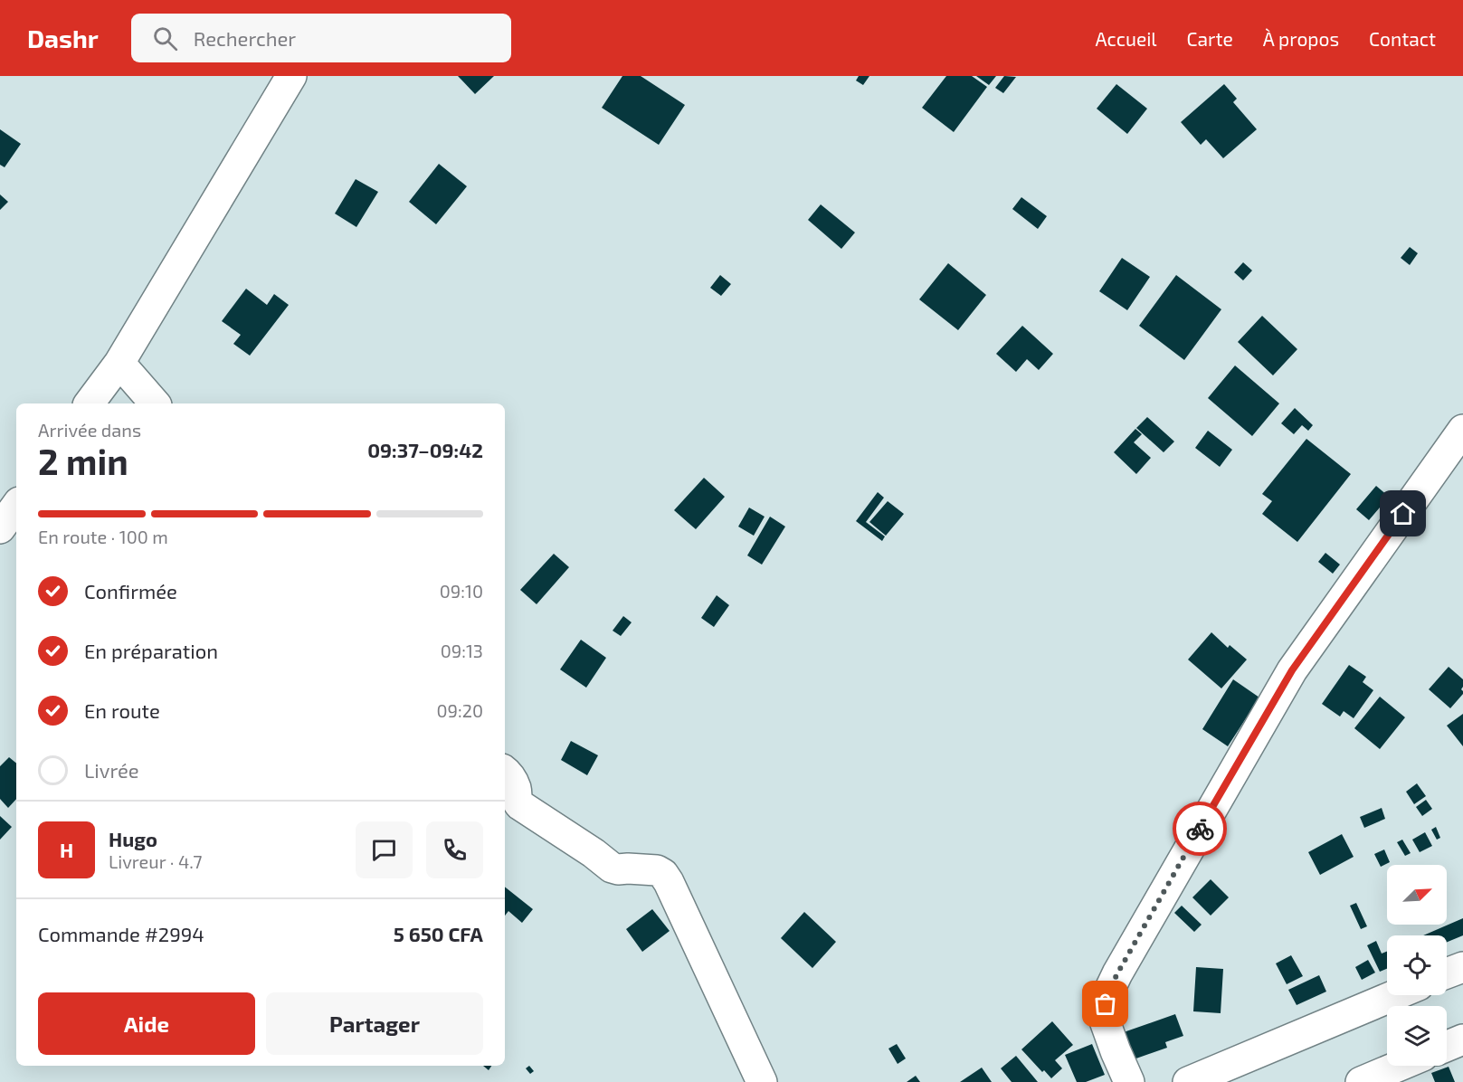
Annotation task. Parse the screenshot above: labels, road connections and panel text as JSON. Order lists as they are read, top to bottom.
{
  "north": "top right",
  "page": {
    "header": "Dashr",
    "search": "Rechercher",
    "nav": [
      "Accueil",
      "Carte",
      "À propos",
      "Contact"
    ],
    "heading": ["2 min", "Arrivée dans", "09:37–09:42"],
    "panel": [
      "Hugo",
      "Livreur · 4.7",
      "Commande #2994",
      "5 650 CFA"
    ],
    "bar": "En route · 100 m",
    "list": [
      ["Confirmée", "09:10"],
      ["En préparation", "09:13"],
      ["En route", "09:20"],
      "Livrée"
    ],
    "round": "H",
    "buttons": ["Aide", "Partager"]
  }
}
